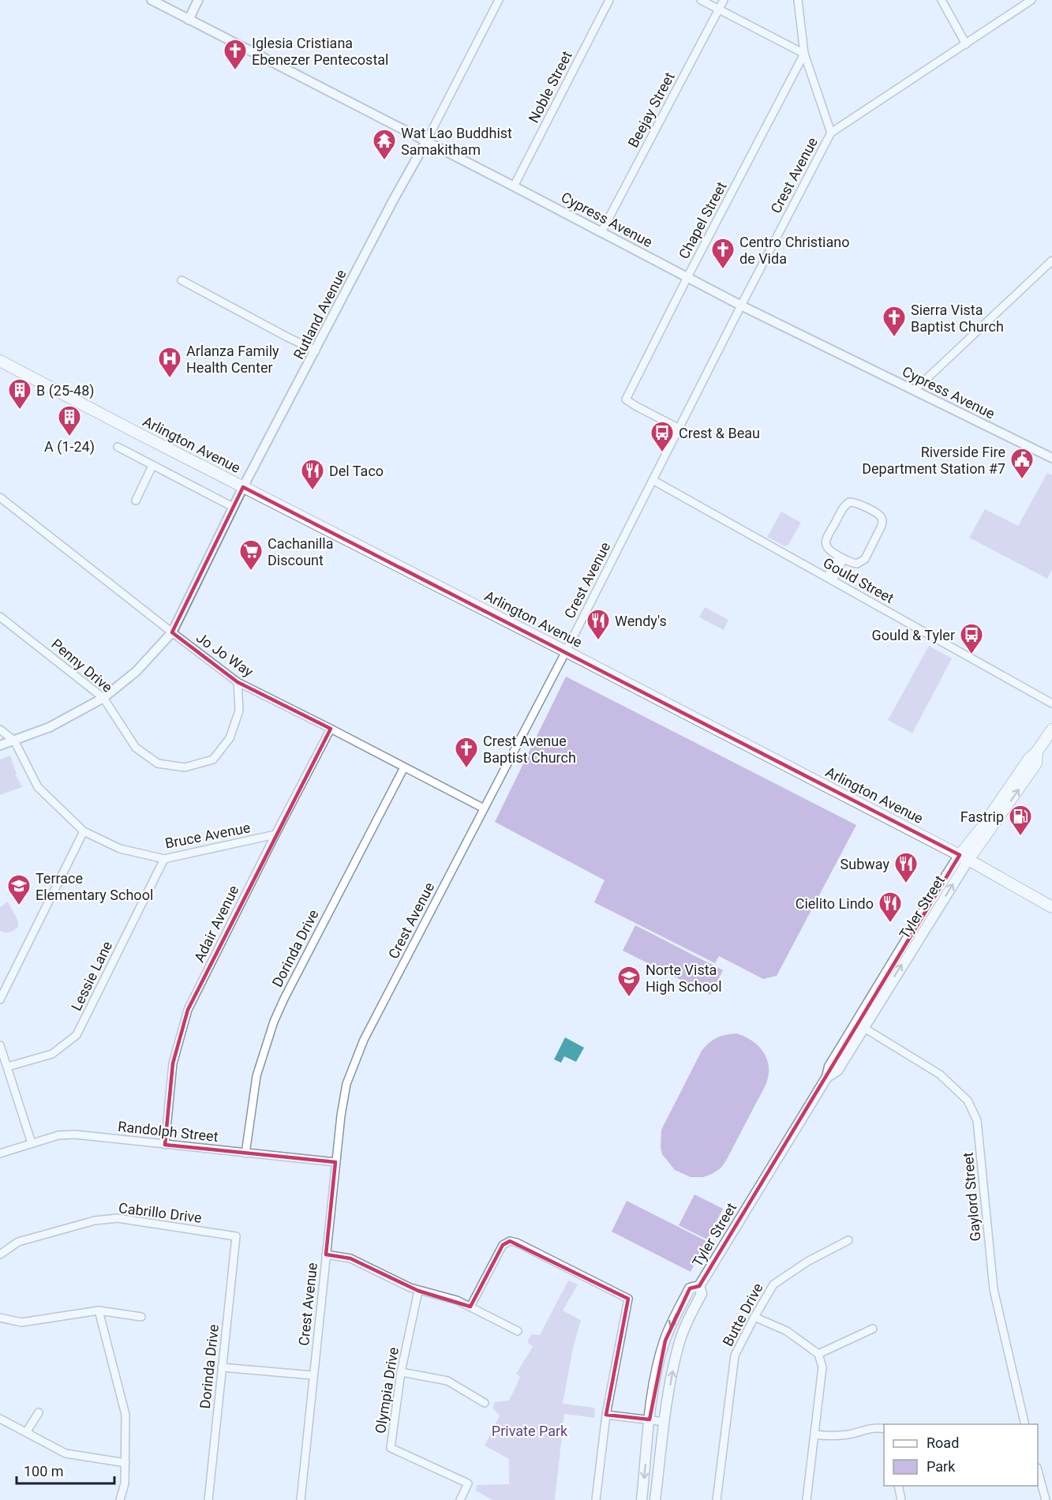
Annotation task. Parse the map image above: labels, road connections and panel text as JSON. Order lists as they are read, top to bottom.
{
  "streets": {
    "main road": ["Arlington Avenue", "Tyler Street"],
    "street": [
      "Noble Street",
      "Beejay Street",
      "Crest Avenue",
      "Cypress Avenue",
      "Chapel Street",
      "Rutland Avenue",
      "Gould Street",
      "Jo Jo Way",
      "Penny Drive",
      "Bruce Avenue",
      "Adair Avenue",
      "Dorinda Drive",
      "Lessie Lane",
      "Randolph Street",
      "Gaylord Street",
      "Cabrillo Drive",
      "Butte Drive",
      "Olympia Drive"
    ]
  },
  "crossings": [
    ["Noble Street", "Cypress Avenue"],
    ["Beejay Street", "Cypress Avenue"],
    ["Crest Avenue", "Cypress Avenue"],
    ["Crest Avenue", "Chapel Street"],
    ["Crest Avenue", "Arlington Avenue"],
    ["Crest Avenue", "Gould Street"],
    ["Crest Avenue", "Jo Jo Way"],
    ["Crest Avenue", "Randolph Street"],
    ["Cypress Avenue", "Chapel Street"],
    ["Cypress Avenue", "Rutland Avenue"],
    ["Rutland Avenue", "Arlington Avenue"],
    ["Rutland Avenue", "Jo Jo Way"],
    ["Rutland Avenue", "Penny Drive"],
    ["Rutland Avenue", "Bruce Avenue"],
    ["Arlington Avenue", "Tyler Street"],
    ["Jo Jo Way", "Penny Drive"],
    ["Jo Jo Way", "Adair Avenue"],
    ["Jo Jo Way", "Dorinda Drive"],
    ["Bruce Avenue", "Adair Avenue"],
    ["Bruce Avenue", "Lessie Lane"],
    ["Tyler Street", "Gaylord Street"],
    ["Adair Avenue", "Randolph Street"],
    ["Dorinda Drive", "Randolph Street"],
    ["Dorinda Drive", "Cabrillo Drive"]
  ],
  "parks": ["Private Park"],
  "places": {
    "church": [
      "Iglesia Cristiana Ebenezer Pentecostal",
      "Centro Christiano de Vida",
      "Sierra Vista Baptist Church",
      "Crest Avenue Baptist Church"
    ],
    "temple": ["Wat Lao Buddhist Samakitham"],
    "hospital": ["Arlanza Family Health Center"],
    "building": ["B (25-48)", "A (1-24)"],
    "bus stop": ["Crest & Beau", "Gould & Tyler"],
    "public building": ["Riverside Fire Department Station #7"],
    "restaurant": [
      "Del Taco",
      "Wendy's",
      "Subway",
      "Cielito Lindo"
    ],
    "supermarket": ["Cachanilla Discount"],
    "fuel station": ["Fastrip"],
    "school or university": ["Terrace Elementary School", "Norte Vista High School"]
  },
  "legend": ["Road", "Park"],
  "scale_bar": "100 m"
}
